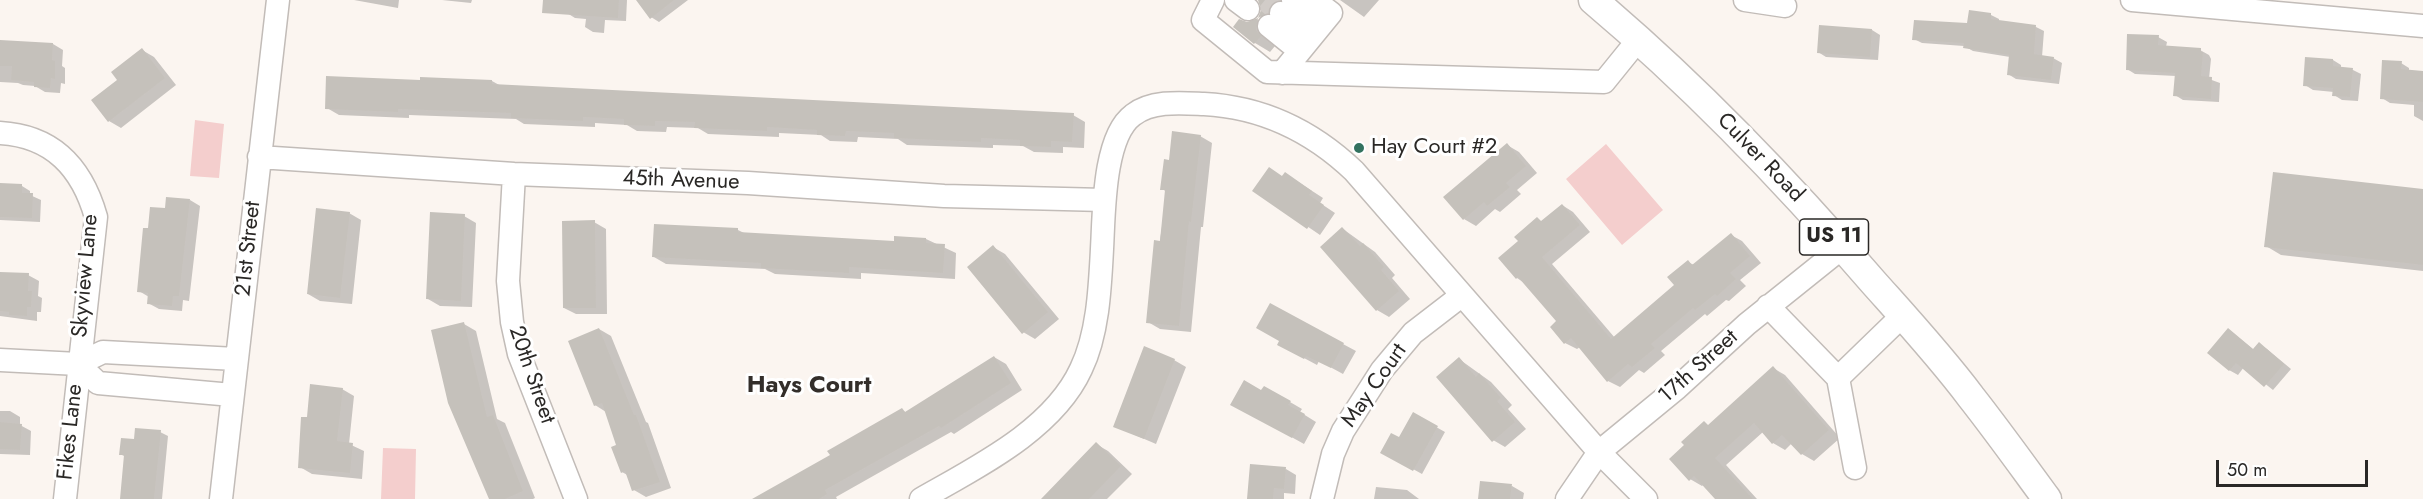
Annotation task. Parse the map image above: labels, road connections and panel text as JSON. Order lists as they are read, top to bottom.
{
  "streets": {
    "main road": ["Culver Road", "US 11"],
    "street": [
      "45th Avenue",
      "21st Street",
      "Skyview Lane",
      "17th Street",
      "20th Street",
      "May Court",
      "Fikes Lane"
    ]
  },
  "crossings": [
    ["Culver Road", "17th Street"],
    ["45th Avenue", "21st Street"],
    ["45th Avenue", "20th Street"],
    ["Skyview Lane", "Fikes Lane"]
  ],
  "districts": ["Hays Court"],
  "places": ["Hay Court #2"],
  "scale_bar": "50 m"
}
